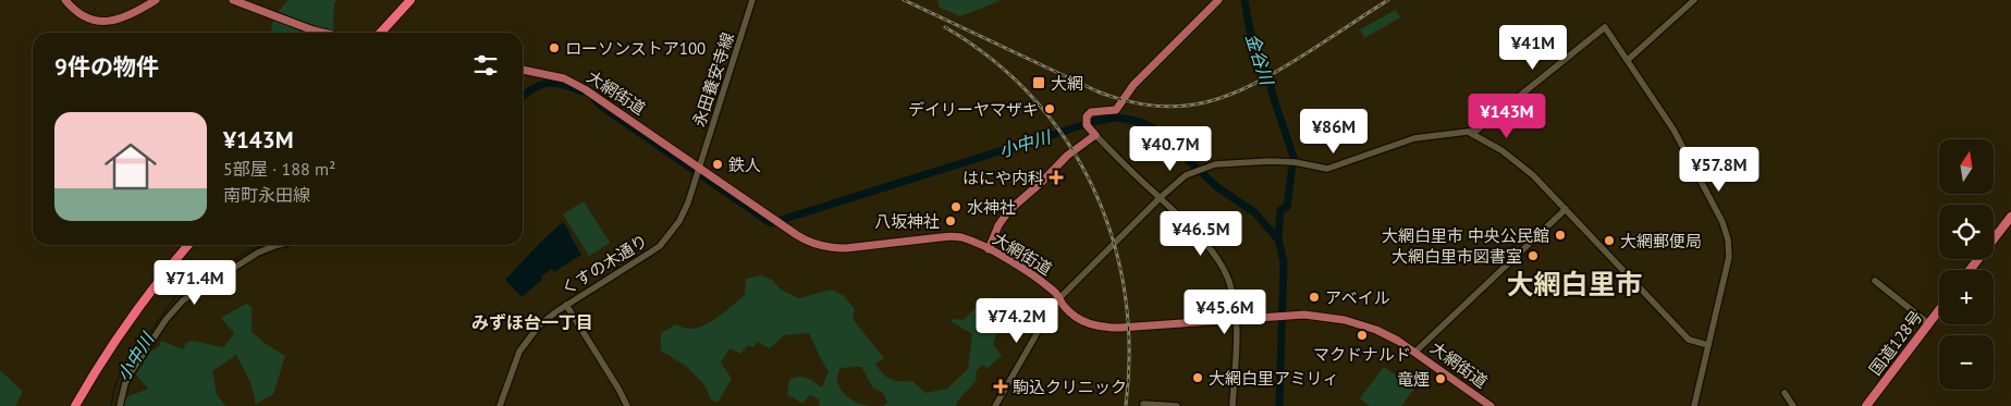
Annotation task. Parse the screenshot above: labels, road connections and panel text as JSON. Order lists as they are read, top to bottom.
{
  "streets": {
    "highway": ["国道128号"],
    "main road": ["大網街道"],
    "street": ["永田養安寺線", "くすの木通り"]
  },
  "crossings": [
    ["永田養安寺線", "大網街道"],
    ["永田養安寺線", "くすの木通り"],
    ["大網街道", "くすの木通り"]
  ],
  "districts": ["大網白里市", "みずほ台一丁目"],
  "water": ["金谷川", "小中川"],
  "places": {
    "other": [
      "ローソンストア100",
      "デイリーヤマザキ",
      "鉄人",
      "水神社",
      "八坂神社",
      "大網白里市 中央公民館",
      "大網郵便局",
      "大網白里市図書室",
      "アベイル",
      "マクドナルド",
      "大網白里アミリィ",
      "竜煙"
    ],
    "transit": ["大網"],
    "health": ["はにや内科", "駒込クリニック"]
  },
  "north": "top",
  "page": {
    "price": [
      "¥41M",
      "¥143M",
      "¥86M",
      "¥40.7M",
      "¥57.8M",
      "¥46.5M",
      "¥71.4M",
      "¥45.6M",
      "¥74.2M"
    ],
    "heading": "9件の物件",
    "list": [
      {
        "name": "¥143M",
        "note": "5部屋 · 188 m² · 南町永田線"
      }
    ],
    "map_buttons": ["+", "−"]
  }
}
